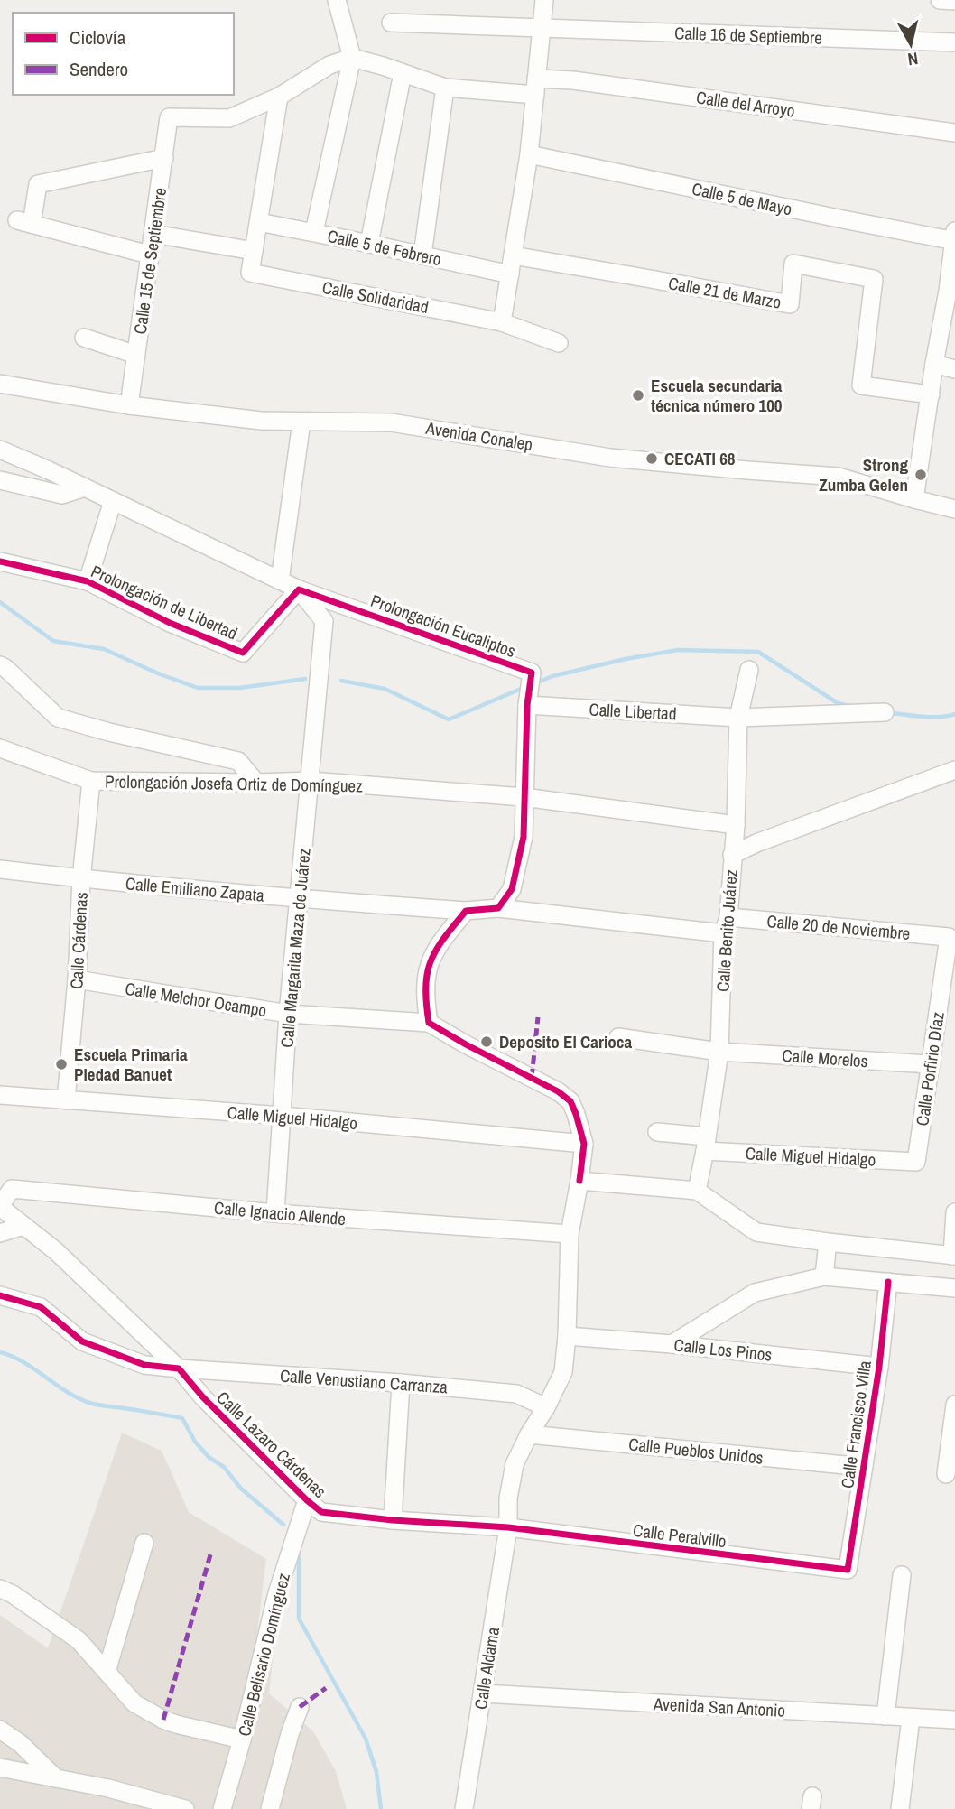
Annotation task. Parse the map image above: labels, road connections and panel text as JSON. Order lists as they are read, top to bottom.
{
  "streets": {
    "street": [
      "Calle 16 de Septiembre",
      "Calle del Arroyo",
      "Calle 5 de Mayo",
      "Calle 5 de Febrero",
      "Calle 15 de Septiembre",
      "Calle 21 de Marzo",
      "Calle Solidaridad",
      "Avenida Conalep",
      "Prolongación de Libertad",
      "Prolongación Eucaliptos",
      "Calle Libertad",
      "Prolongación Josefa Ortiz de Domínguez",
      "Calle Emiliano Zapata",
      "Calle 20 de Noviembre",
      "Calle Benito Juárez",
      "Calle Cárdenas",
      "Calle Margarita Maza de Juárez",
      "Calle Melchor Ocampo",
      "Calle Morelos",
      "Calle Porfirio Díaz",
      "Calle Miguel Hidalgo",
      "Calle Ignacio Allende",
      "Calle Los Pinos",
      "Calle Venustiano Carranza",
      "Calle Francisco Villa",
      "Calle Lázaro Cárdenas",
      "Calle Pueblos Unidos",
      "Calle Peralvillo",
      "Calle Belisario Domínguez",
      "Calle Aldama",
      "Avenida San Antonio"
    ]
  },
  "crossings": [
    ["Calle 15 de Septiembre", "Avenida Conalep"],
    ["Prolongación de Libertad", "Prolongación Eucaliptos"],
    ["Prolongación Eucaliptos", "Calle Libertad"],
    ["Prolongación Eucaliptos", "Prolongación Josefa Ortiz de Domínguez"],
    ["Prolongación Eucaliptos", "Calle Emiliano Zapata"],
    ["Prolongación Eucaliptos", "Calle Margarita Maza de Juárez"],
    ["Calle Libertad", "Calle Benito Juárez"],
    ["Prolongación Josefa Ortiz de Domínguez", "Calle Benito Juárez"],
    ["Prolongación Josefa Ortiz de Domínguez", "Calle Cárdenas"],
    ["Prolongación Josefa Ortiz de Domínguez", "Calle Margarita Maza de Juárez"],
    ["Calle Emiliano Zapata", "Calle Cárdenas"],
    ["Calle Emiliano Zapata", "Calle Margarita Maza de Juárez"],
    ["Calle 20 de Noviembre", "Calle Benito Juárez"],
    ["Calle 20 de Noviembre", "Calle Porfirio Díaz"],
    ["Calle Benito Juárez", "Calle Morelos"],
    ["Calle Benito Juárez", "Calle Miguel Hidalgo"],
    ["Calle Cárdenas", "Calle Melchor Ocampo"],
    ["Calle Cárdenas", "Calle Miguel Hidalgo"],
    ["Calle Margarita Maza de Juárez", "Calle Melchor Ocampo"],
    ["Calle Margarita Maza de Juárez", "Calle Miguel Hidalgo"],
    ["Calle Margarita Maza de Juárez", "Calle Ignacio Allende"],
    ["Calle Morelos", "Calle Porfirio Díaz"],
    ["Calle Porfirio Díaz", "Calle Miguel Hidalgo"],
    ["Calle Miguel Hidalgo", "Calle Aldama"],
    ["Calle Ignacio Allende", "Calle Aldama"],
    ["Calle Los Pinos", "Calle Francisco Villa"],
    ["Calle Los Pinos", "Calle Aldama"],
    ["Calle Venustiano Carranza", "Calle Lázaro Cárdenas"],
    ["Calle Venustiano Carranza", "Calle Aldama"],
    ["Calle Francisco Villa", "Calle Pueblos Unidos"],
    ["Calle Francisco Villa", "Calle Peralvillo"],
    ["Calle Lázaro Cárdenas", "Calle Peralvillo"],
    ["Calle Lázaro Cárdenas", "Calle Belisario Domínguez"],
    ["Calle Lázaro Cárdenas", "Calle Aldama"],
    ["Calle Pueblos Unidos", "Calle Aldama"],
    ["Calle Peralvillo", "Calle Aldama"],
    ["Calle Aldama", "Avenida San Antonio"]
  ],
  "places": [
    "Escuela secundaria técnica número 100",
    "CECATI 68",
    "Strong Zumba Gelen",
    "Deposito El Carioca",
    "Escuela Primaria Piedad Banuet"
  ],
  "legend": ["Ciclovía", "Sendero"],
  "north": "bottom"
}
